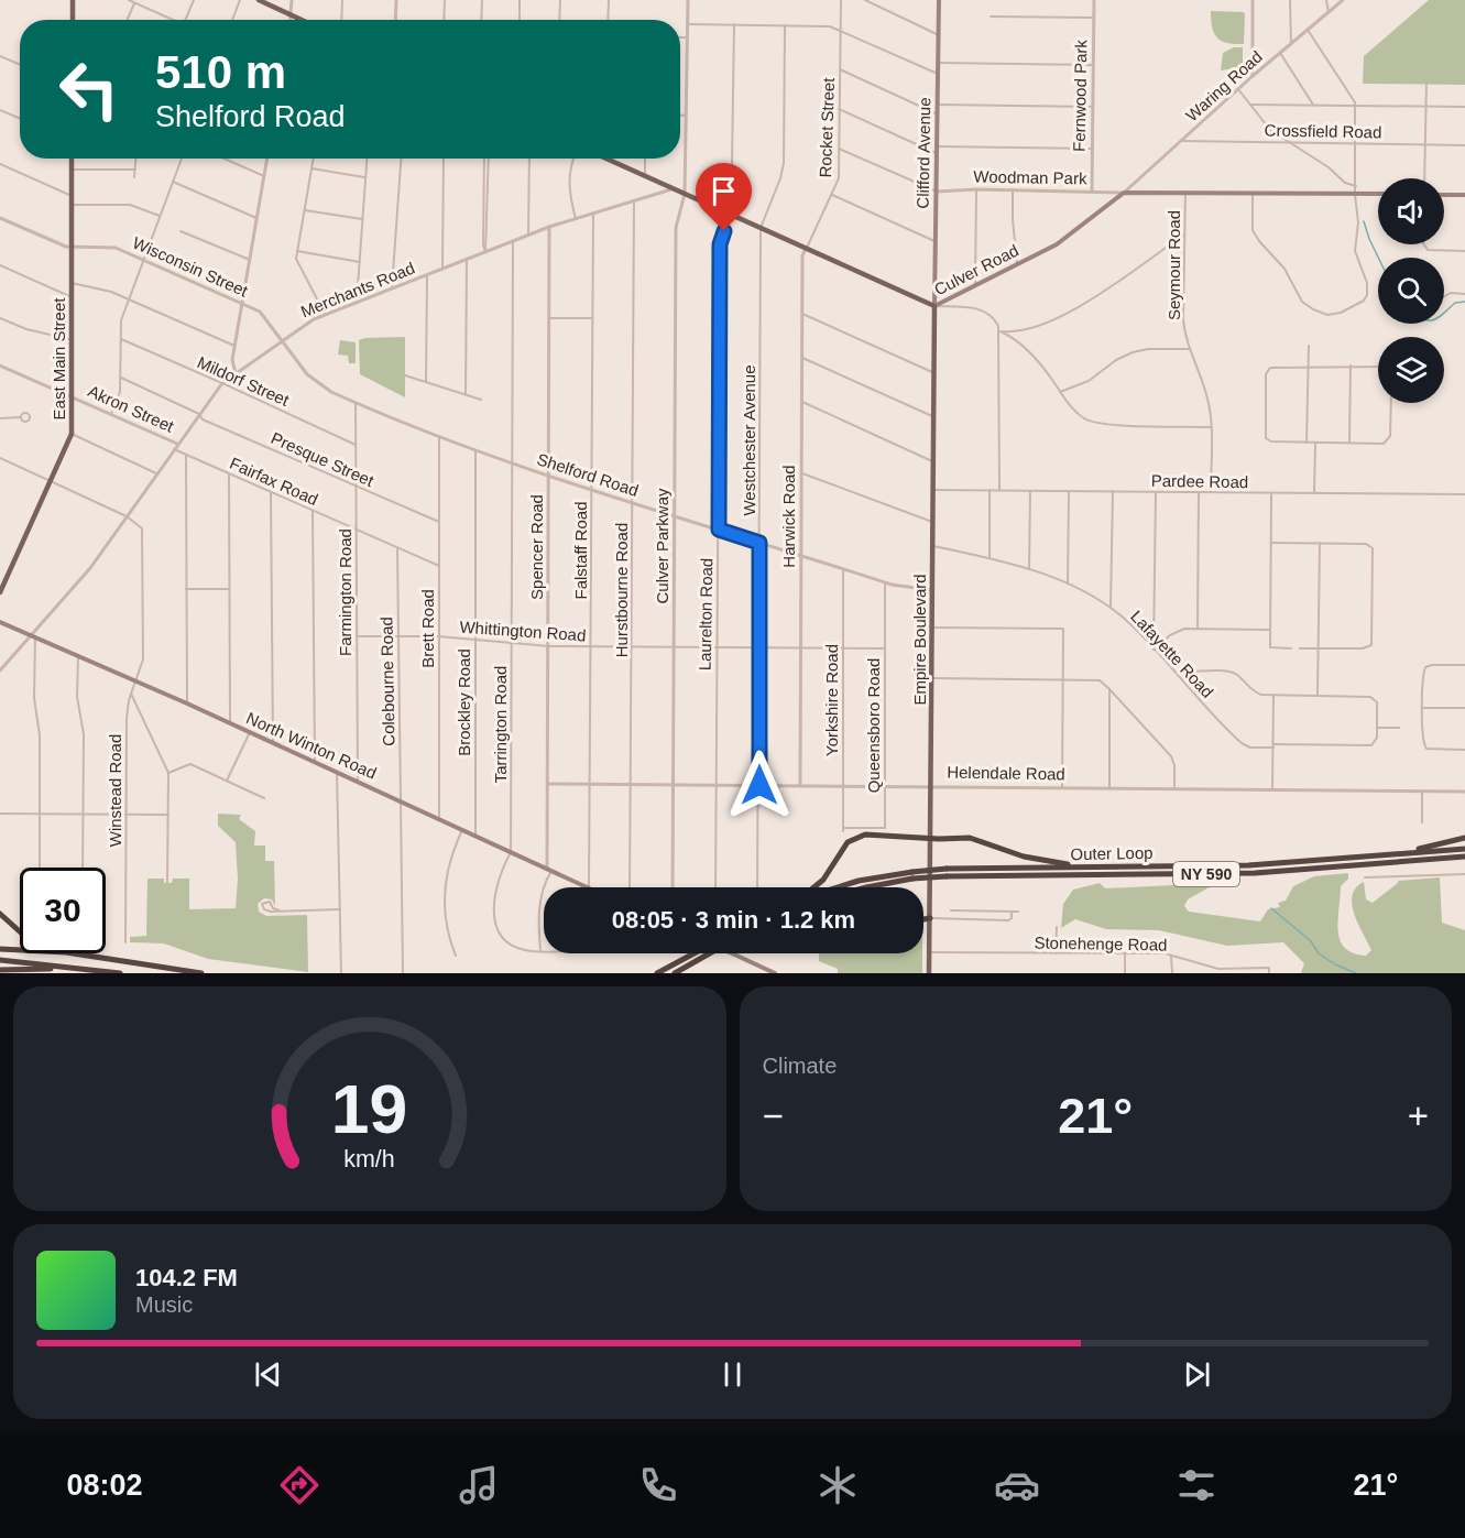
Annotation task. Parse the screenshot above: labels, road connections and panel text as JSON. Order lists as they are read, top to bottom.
{
  "streets": {
    "highway": ["Outer Loop", "NY 590"],
    "main road": [
      "Clifford Avenue",
      "Culver Road",
      "East Main Street",
      "Empire Boulevard",
      "North Winton Road"
    ],
    "street": [
      "Waring Road",
      "Fernwood Park",
      "Rocket Street",
      "Crossfield Road",
      "Woodman Park",
      "Seymour Road",
      "Wisconsin Street",
      "Merchants Road",
      "Mildorf Street",
      "Akron Street",
      "Westchester Avenue",
      "Presque Street",
      "Shelford Road",
      "Fairfax Road",
      "Pardee Road",
      "Harwick Road",
      "Culver Parkway",
      "Spencer Road",
      "Falstaff Road",
      "Hurstbourne Road",
      "Farmington Road",
      "Laurelton Road",
      "Brett Road",
      "Whittington Road",
      "Lafayette Road",
      "Colebourne Road",
      "Yorkshire Road",
      "Brockley Road",
      "Tarrington Road",
      "Queensboro Road",
      "Helendale Road",
      "Winstead Road",
      "Stonehenge Road"
    ]
  },
  "crossings": [
    ["Waring Road", "Crossfield Road"],
    ["Waring Road", "Woodman Park"],
    ["Waring Road", "Culver Road"],
    ["Fernwood Park", "Woodman Park"],
    ["Rocket Street", "Culver Road"],
    ["Rocket Street", "Harwick Road"],
    ["Clifford Avenue", "Woodman Park"],
    ["Clifford Avenue", "Culver Road"],
    ["Clifford Avenue", "Empire Boulevard"],
    ["Woodman Park", "Culver Road"],
    ["Seymour Road", "Pardee Road"],
    ["Wisconsin Street", "Merchants Road"],
    ["Wisconsin Street", "East Main Street"],
    ["Wisconsin Street", "Shelford Road"],
    ["Wisconsin Street", "Farmington Road"],
    ["Culver Road", "Merchants Road"],
    ["Culver Road", "Westchester Avenue"],
    ["Culver Road", "Harwick Road"],
    ["Culver Road", "Culver Parkway"],
    ["Culver Road", "Laurelton Road"],
    ["Culver Road", "Empire Boulevard"],
    ["Merchants Road", "Mildorf Street"],
    ["Merchants Road", "Akron Street"],
    ["Merchants Road", "Presque Street"],
    ["Merchants Road", "Fairfax Road"],
    ["Merchants Road", "Spencer Road"],
    ["Merchants Road", "Falstaff Road"],
    ["Merchants Road", "Hurstbourne Road"],
    ["Merchants Road", "Tarrington Road"],
    ["Merchants Road", "North Winton Road"],
    ["Merchants Road", "Winstead Road"],
    ["East Main Street", "Akron Street"],
    ["Mildorf Street", "Farmington Road"],
    ["Westchester Avenue", "Shelford Road"],
    ["Westchester Avenue", "Whittington Road"],
    ["Westchester Avenue", "Helendale Road"],
    ["Presque Street", "Farmington Road"],
    ["Presque Street", "Brett Road"],
    ["Shelford Road", "Harwick Road"],
    ["Shelford Road", "Culver Parkway"],
    ["Shelford Road", "Spencer Road"],
    ["Shelford Road", "Falstaff Road"],
    ["Shelford Road", "Hurstbourne Road"],
    ["Shelford Road", "Farmington Road"],
    ["Shelford Road", "Laurelton Road"],
    ["Shelford Road", "Brett Road"],
    ["Shelford Road", "Empire Boulevard"],
    ["Shelford Road", "Yorkshire Road"],
    ["Shelford Road", "Brockley Road"],
    ["Shelford Road", "Tarrington Road"],
    ["Shelford Road", "Queensboro Road"],
    ["Fairfax Road", "Farmington Road"],
    ["Fairfax Road", "Brett Road"],
    ["Fairfax Road", "Colebourne Road"],
    ["Pardee Road", "Empire Boulevard"],
    ["Harwick Road", "Whittington Road"],
    ["Harwick Road", "Helendale Road"],
    ["Culver Parkway", "Whittington Road"],
    ["Culver Parkway", "Helendale Road"],
    ["Spencer Road", "Whittington Road"],
    ["Spencer Road", "North Winton Road"],
    ["Spencer Road", "Helendale Road"],
    ["Falstaff Road", "Whittington Road"],
    ["Falstaff Road", "Helendale Road"],
    ["Hurstbourne Road", "Whittington Road"],
    ["Hurstbourne Road", "Helendale Road"],
    ["Farmington Road", "Whittington Road"],
    ["Farmington Road", "North Winton Road"],
    ["Laurelton Road", "Whittington Road"],
    ["Laurelton Road", "Helendale Road"],
    ["Brett Road", "Whittington Road"],
    ["Brett Road", "North Winton Road"],
    ["Whittington Road", "Colebourne Road"],
    ["Whittington Road", "Yorkshire Road"],
    ["Whittington Road", "Brockley Road"],
    ["Whittington Road", "Tarrington Road"],
    ["Whittington Road", "Queensboro Road"],
    ["Empire Boulevard", "Lafayette Road"],
    ["Empire Boulevard", "Helendale Road"],
    ["Empire Boulevard", "Stonehenge Road"],
    ["Colebourne Road", "North Winton Road"],
    ["Yorkshire Road", "Queensboro Road"],
    ["Yorkshire Road", "Helendale Road"],
    ["Brockley Road", "North Winton Road"],
    ["Tarrington Road", "North Winton Road"],
    ["Queensboro Road", "Helendale Road"],
    ["North Winton Road", "Winstead Road"]
  ],
  "page": {
    "turn": ["510 m", "Shelford Road"],
    "limit": "30",
    "trip": "08:05 · 3 min · 1.2 km",
    "tile": "Climate",
    "heat": ["−", "21°", "+"],
    "song": ["104.2 FM", "Music"],
    "tabs": ["08:02", "21°"],
    "gauge": ["19", "km/h"]
  }
}
